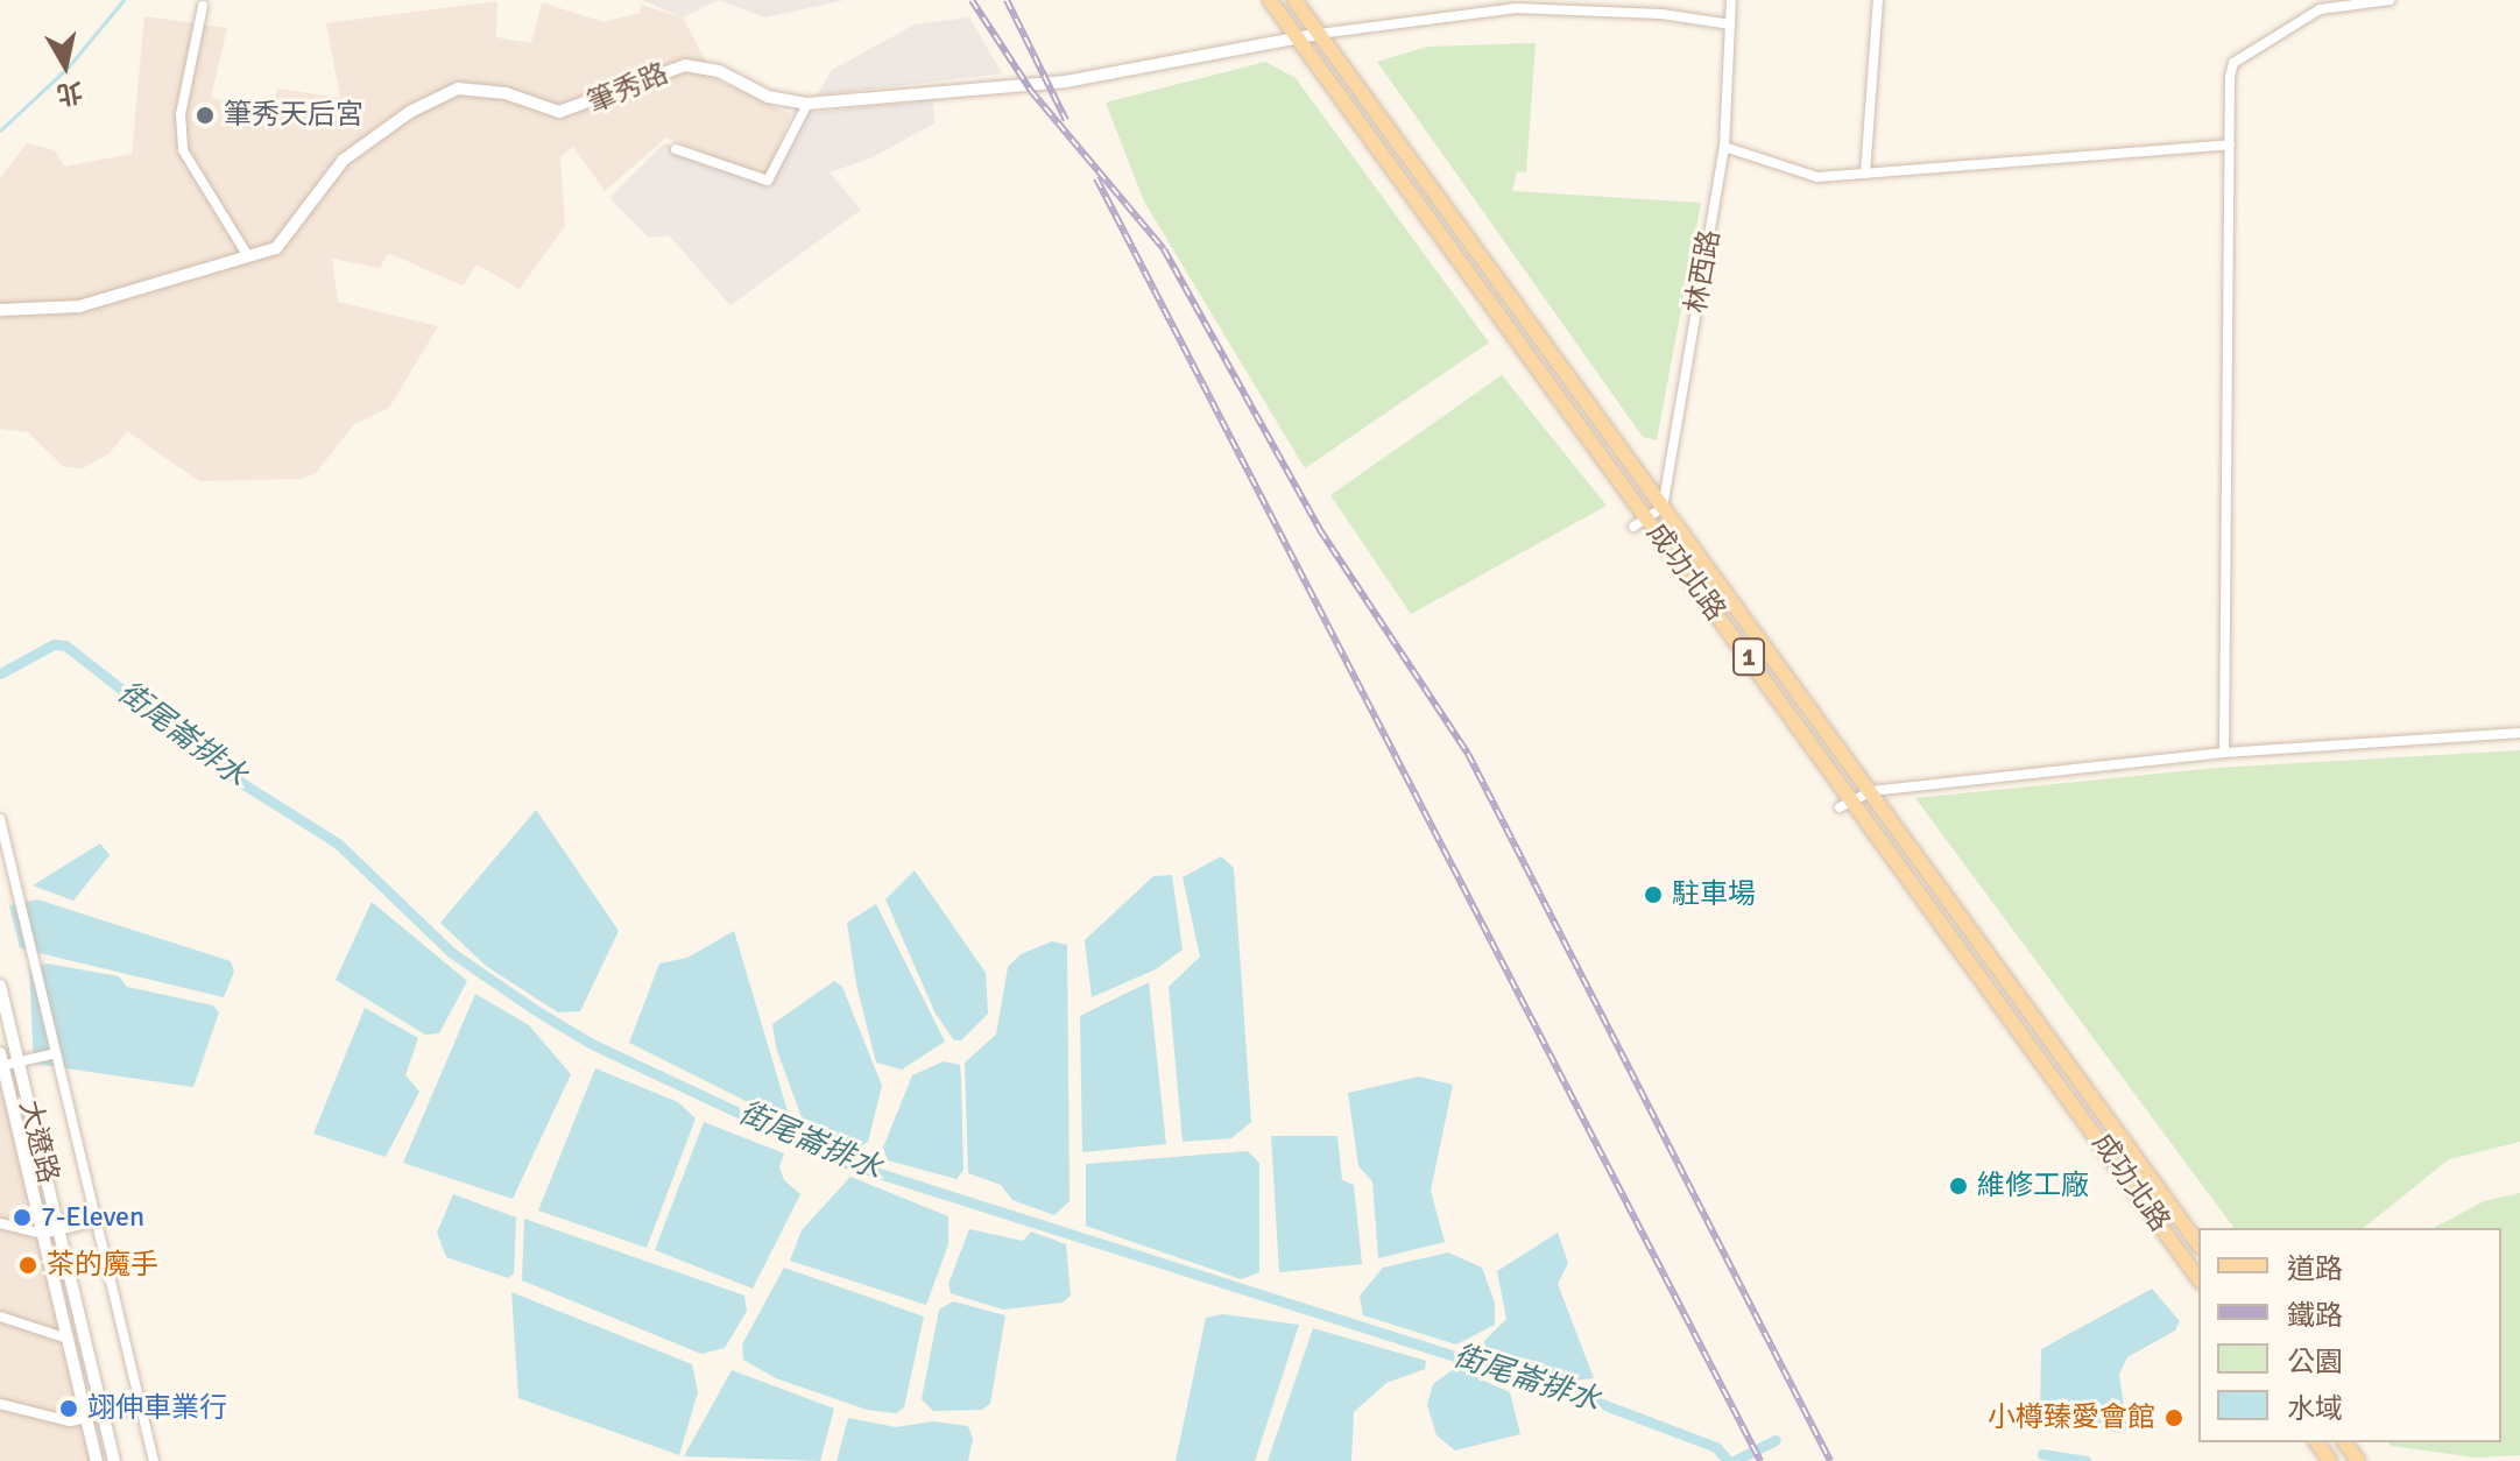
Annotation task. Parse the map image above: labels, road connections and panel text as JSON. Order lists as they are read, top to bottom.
{
  "streets": {
    "main road": ["成功北路", "1"],
    "street": ["筆秀路", "林西路", "大遼路"]
  },
  "crossings": [
    ["筆秀路", "成功北路"],
    ["林西路", "成功北路"]
  ],
  "water": ["街尾崙排水"],
  "places": [
    "筆秀天后宮",
    "駐車場",
    "維修工廠",
    "7-Eleven",
    "茶的魔手",
    "翊伸車業行",
    "小樽臻愛會館"
  ],
  "legend": [
    "道路",
    "鐵路",
    "公園",
    "水域"
  ],
  "north": "bottom"
}
